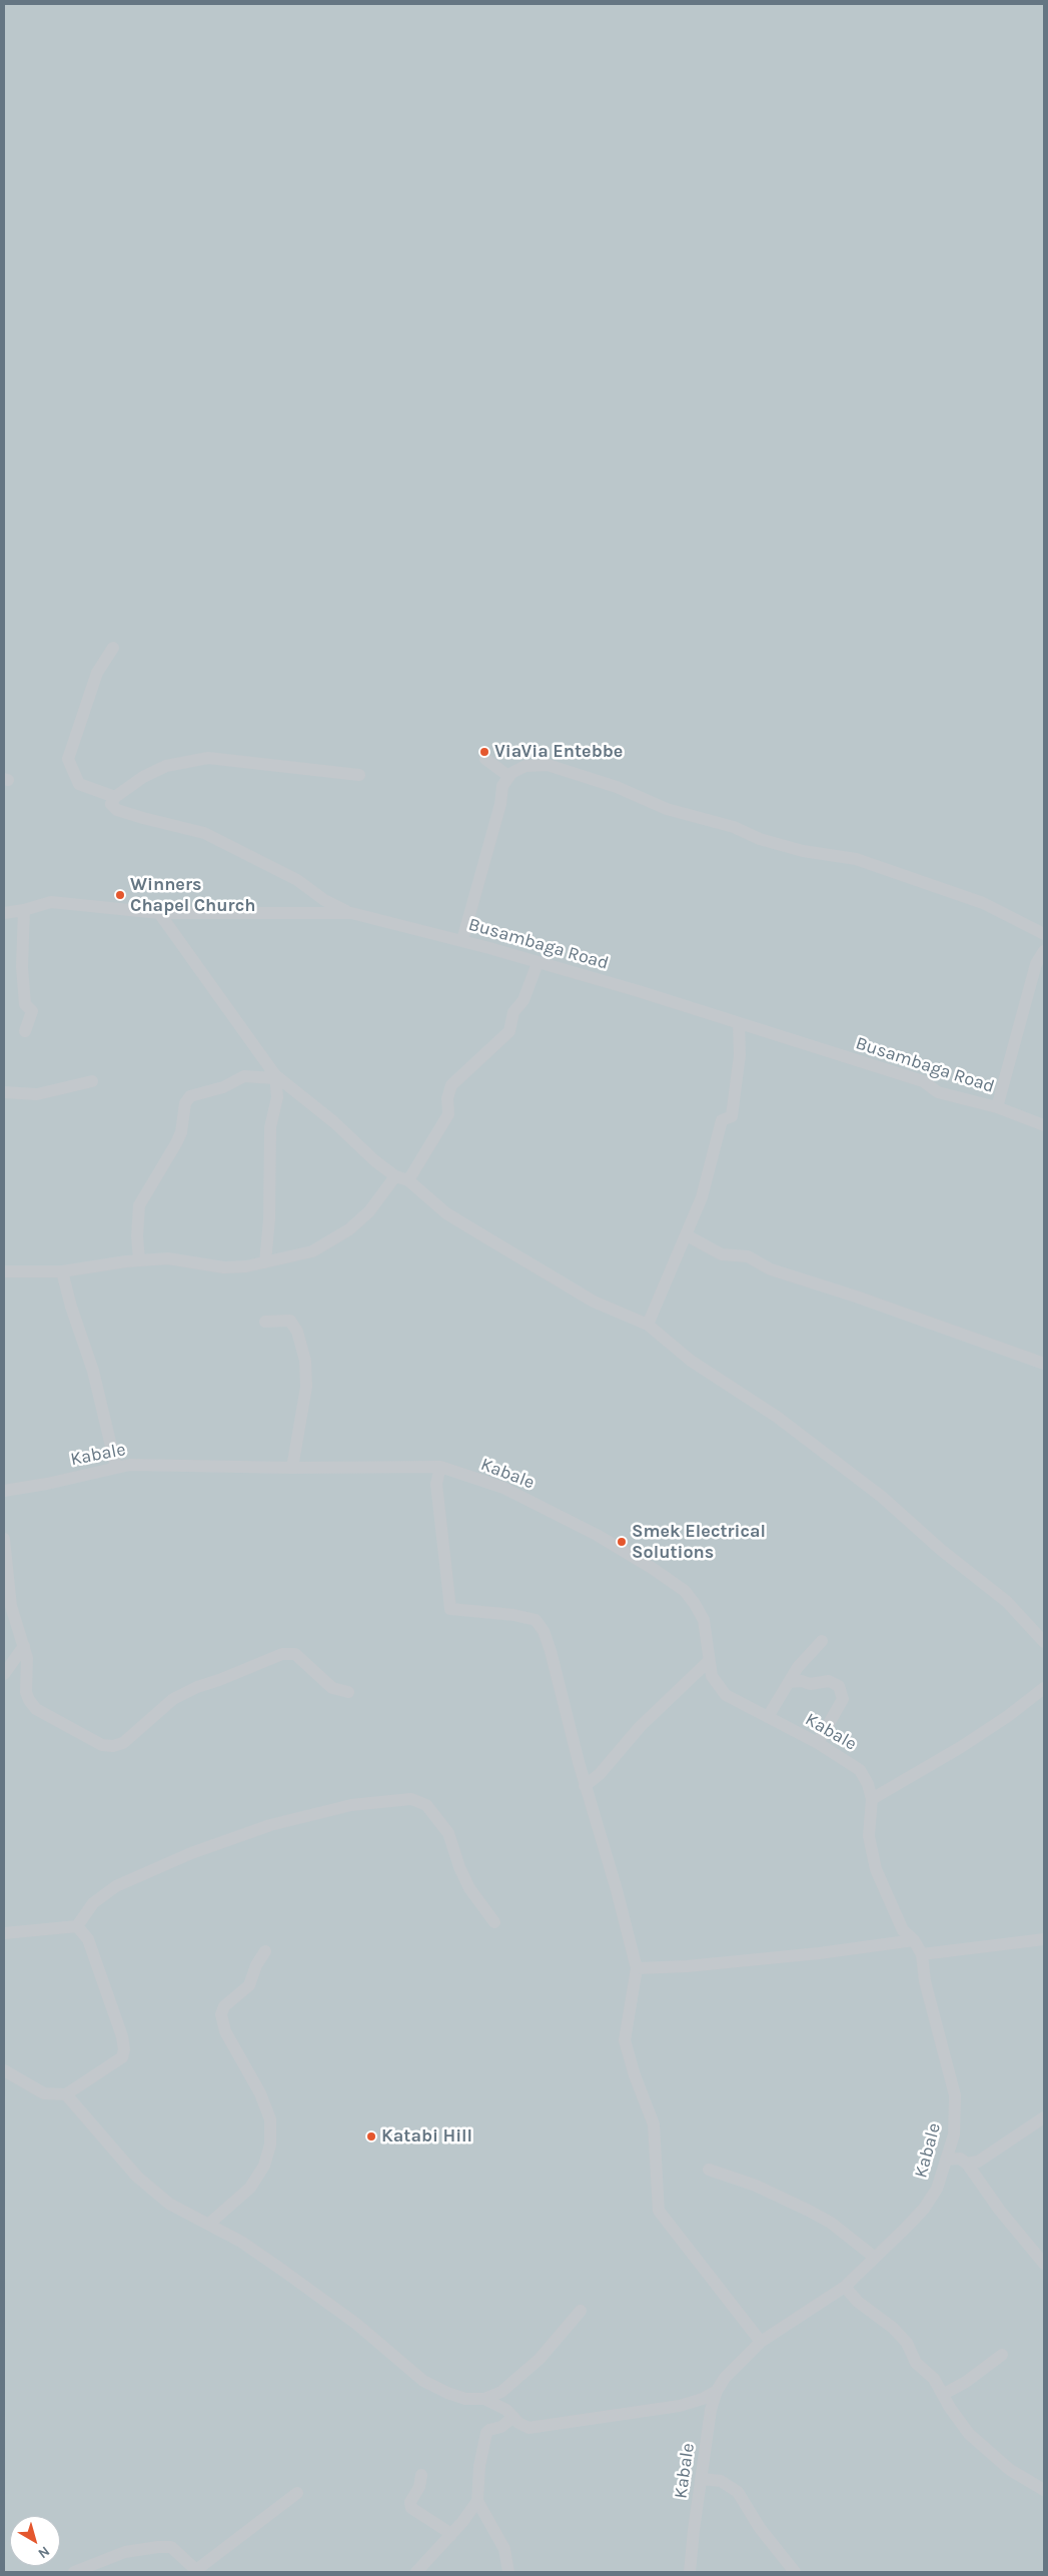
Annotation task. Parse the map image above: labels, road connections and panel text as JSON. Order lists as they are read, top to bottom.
{
  "streets": {
    "street": ["Busambaga Road", "Kabale"]
  },
  "places": [
    "ViaVia Entebbe",
    "Winners Chapel Church",
    "Smek Electrical Solutions",
    "Katabi Hill"
  ],
  "north": "bottom right"
}
